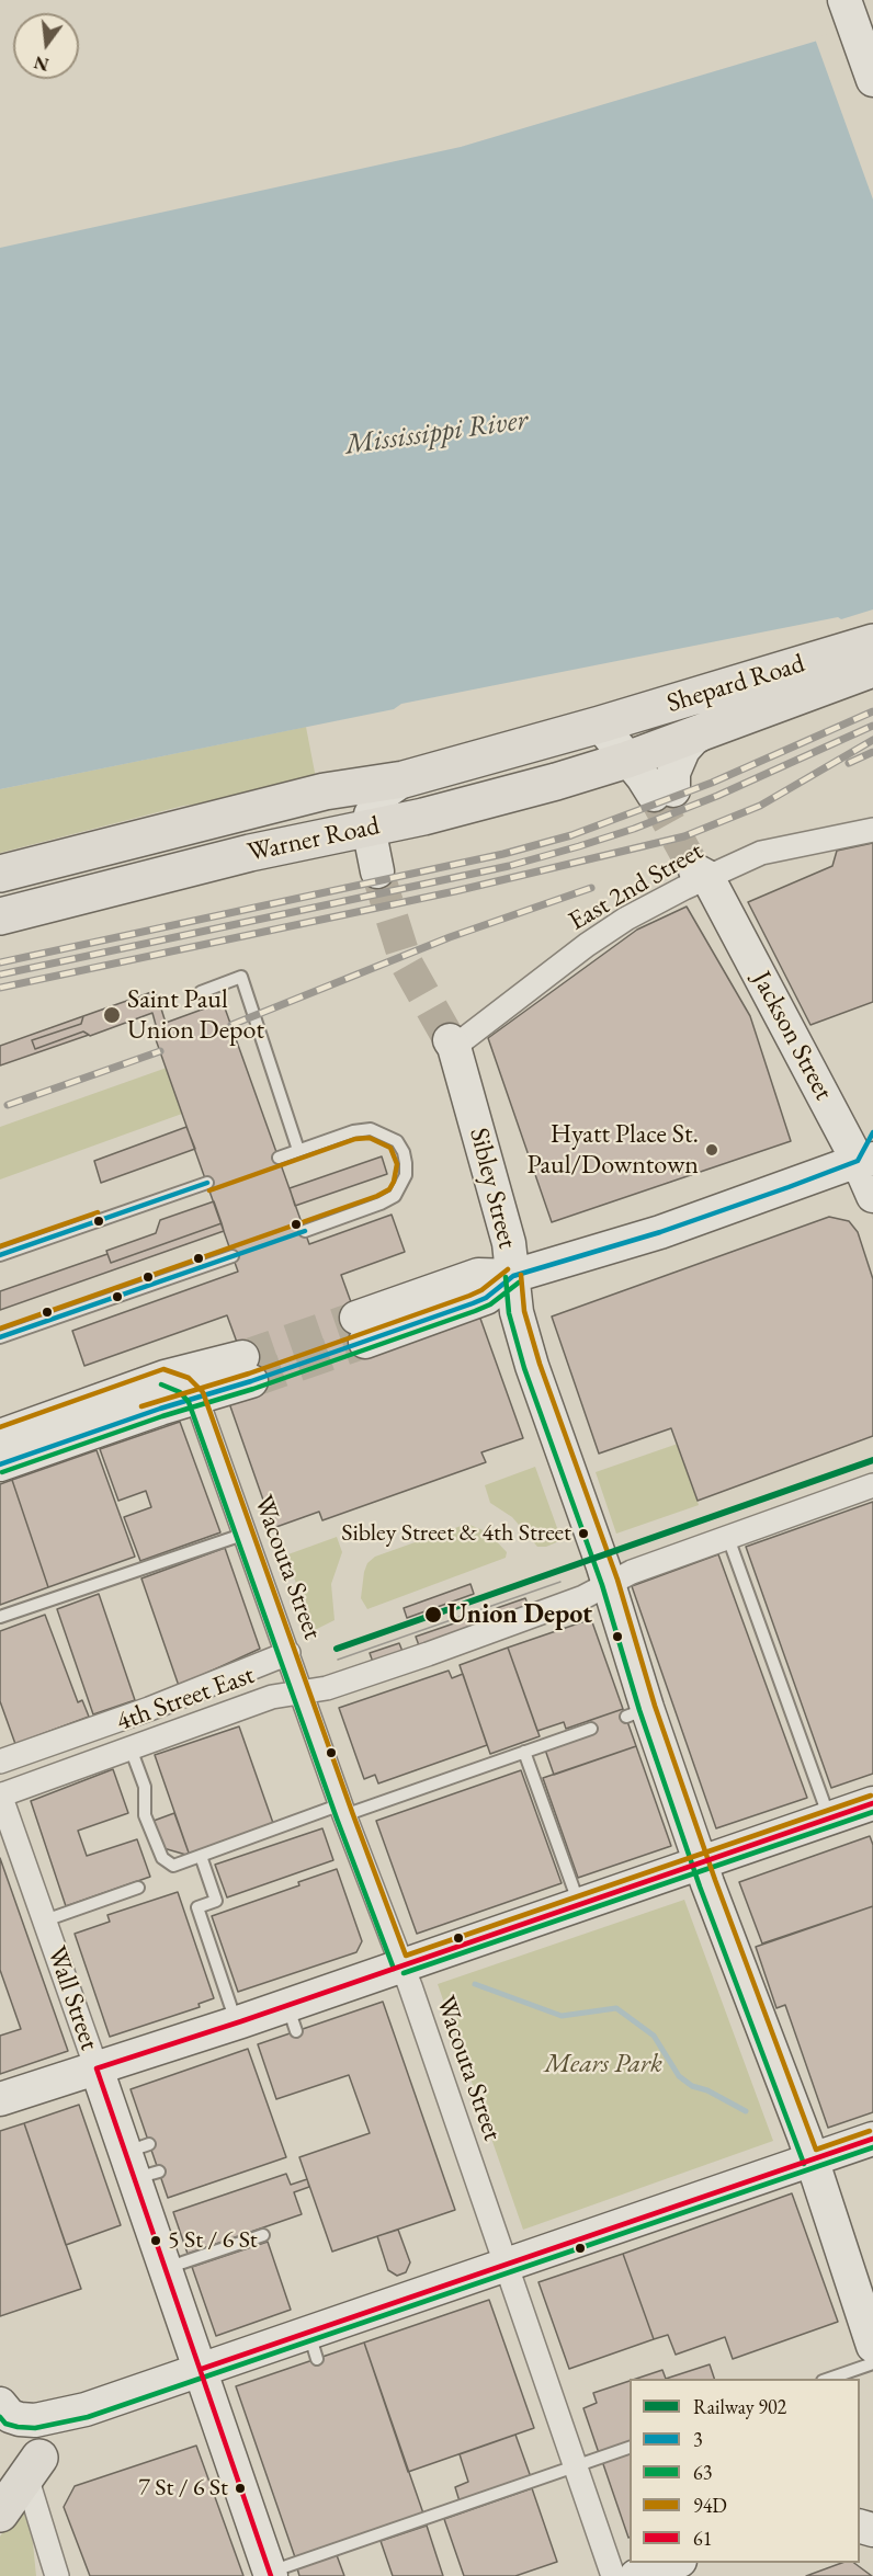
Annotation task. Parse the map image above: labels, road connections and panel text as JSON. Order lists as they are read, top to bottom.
{
  "streets": {
    "highway": ["Shepard Road", "Warner Road"],
    "main road": ["Jackson Street", "Sibley Street", "Wall Street"],
    "street": ["East 2nd Street", "Wacouta Street", "4th Street East"]
  },
  "crossings": [
    ["Shepard Road", "Warner Road"],
    ["East 2nd Street", "Jackson Street"],
    ["East 2nd Street", "Sibley Street"],
    ["Sibley Street", "4th Street East"],
    ["Wacouta Street", "4th Street East"],
    ["4th Street East", "Wall Street"]
  ],
  "water": ["Mississippi River"],
  "parks": ["Mears Park"],
  "places": [
    "Saint Paul Union Depot",
    "Hyatt Place St. Paul/Downtown",
    "Sibley Street & 4th Street",
    "Union Depot",
    "5 St / 6 St",
    "7 St / 6 St"
  ],
  "lines": [
    "transit line 3",
    "transit line 94D",
    "transit line 63",
    "rail line 902",
    "transit line 61"
  ],
  "legend": [
    "Railway 902",
    "3",
    "63",
    "94D",
    "61"
  ],
  "north": "bottom"
}
